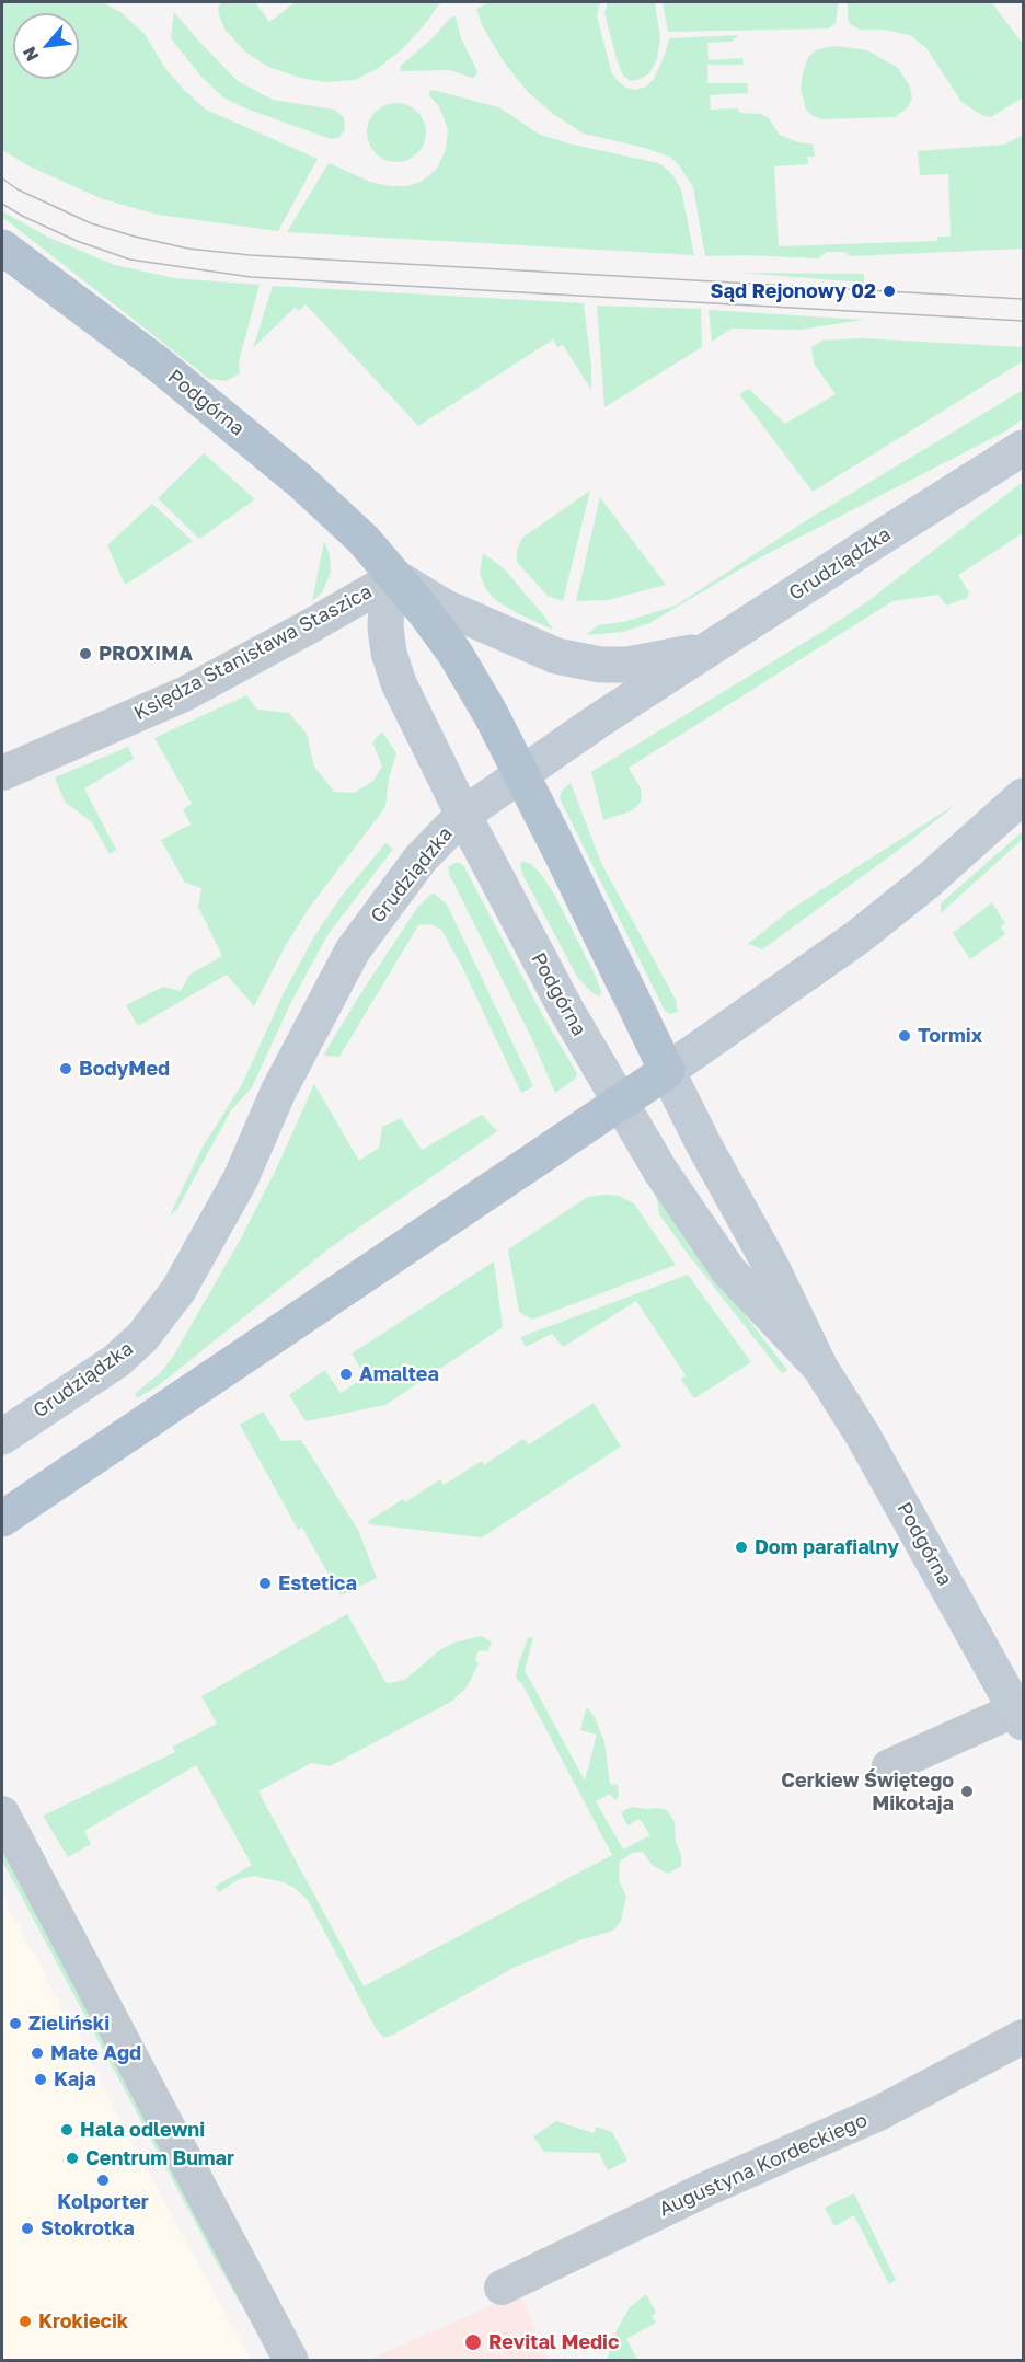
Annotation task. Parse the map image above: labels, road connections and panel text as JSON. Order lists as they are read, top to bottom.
{
  "streets": {
    "main road": ["Podgórna", "Grudziądzka"],
    "street": ["Księdza Stanisława Staszica", "Augustyna Kordeckiego"]
  },
  "crossings": [
    ["Podgórna", "Grudziądzka"],
    ["Podgórna", "Księdza Stanisława Staszica"]
  ],
  "places": [
    "Sąd Rejonowy 02",
    "PROXIMA",
    "Tormix",
    "BodyMed",
    "Amaltea",
    "Dom parafialny",
    "Estetica",
    "Cerkiew Świętego Mikołaja",
    "Zieliński",
    "Małe Agd",
    "Kaja",
    "Hala odlewni",
    "Centrum Bumar",
    "Kolporter",
    "Stokrotka",
    "Krokiecik",
    "Revital Medic"
  ],
  "north": "bottom left"
}
